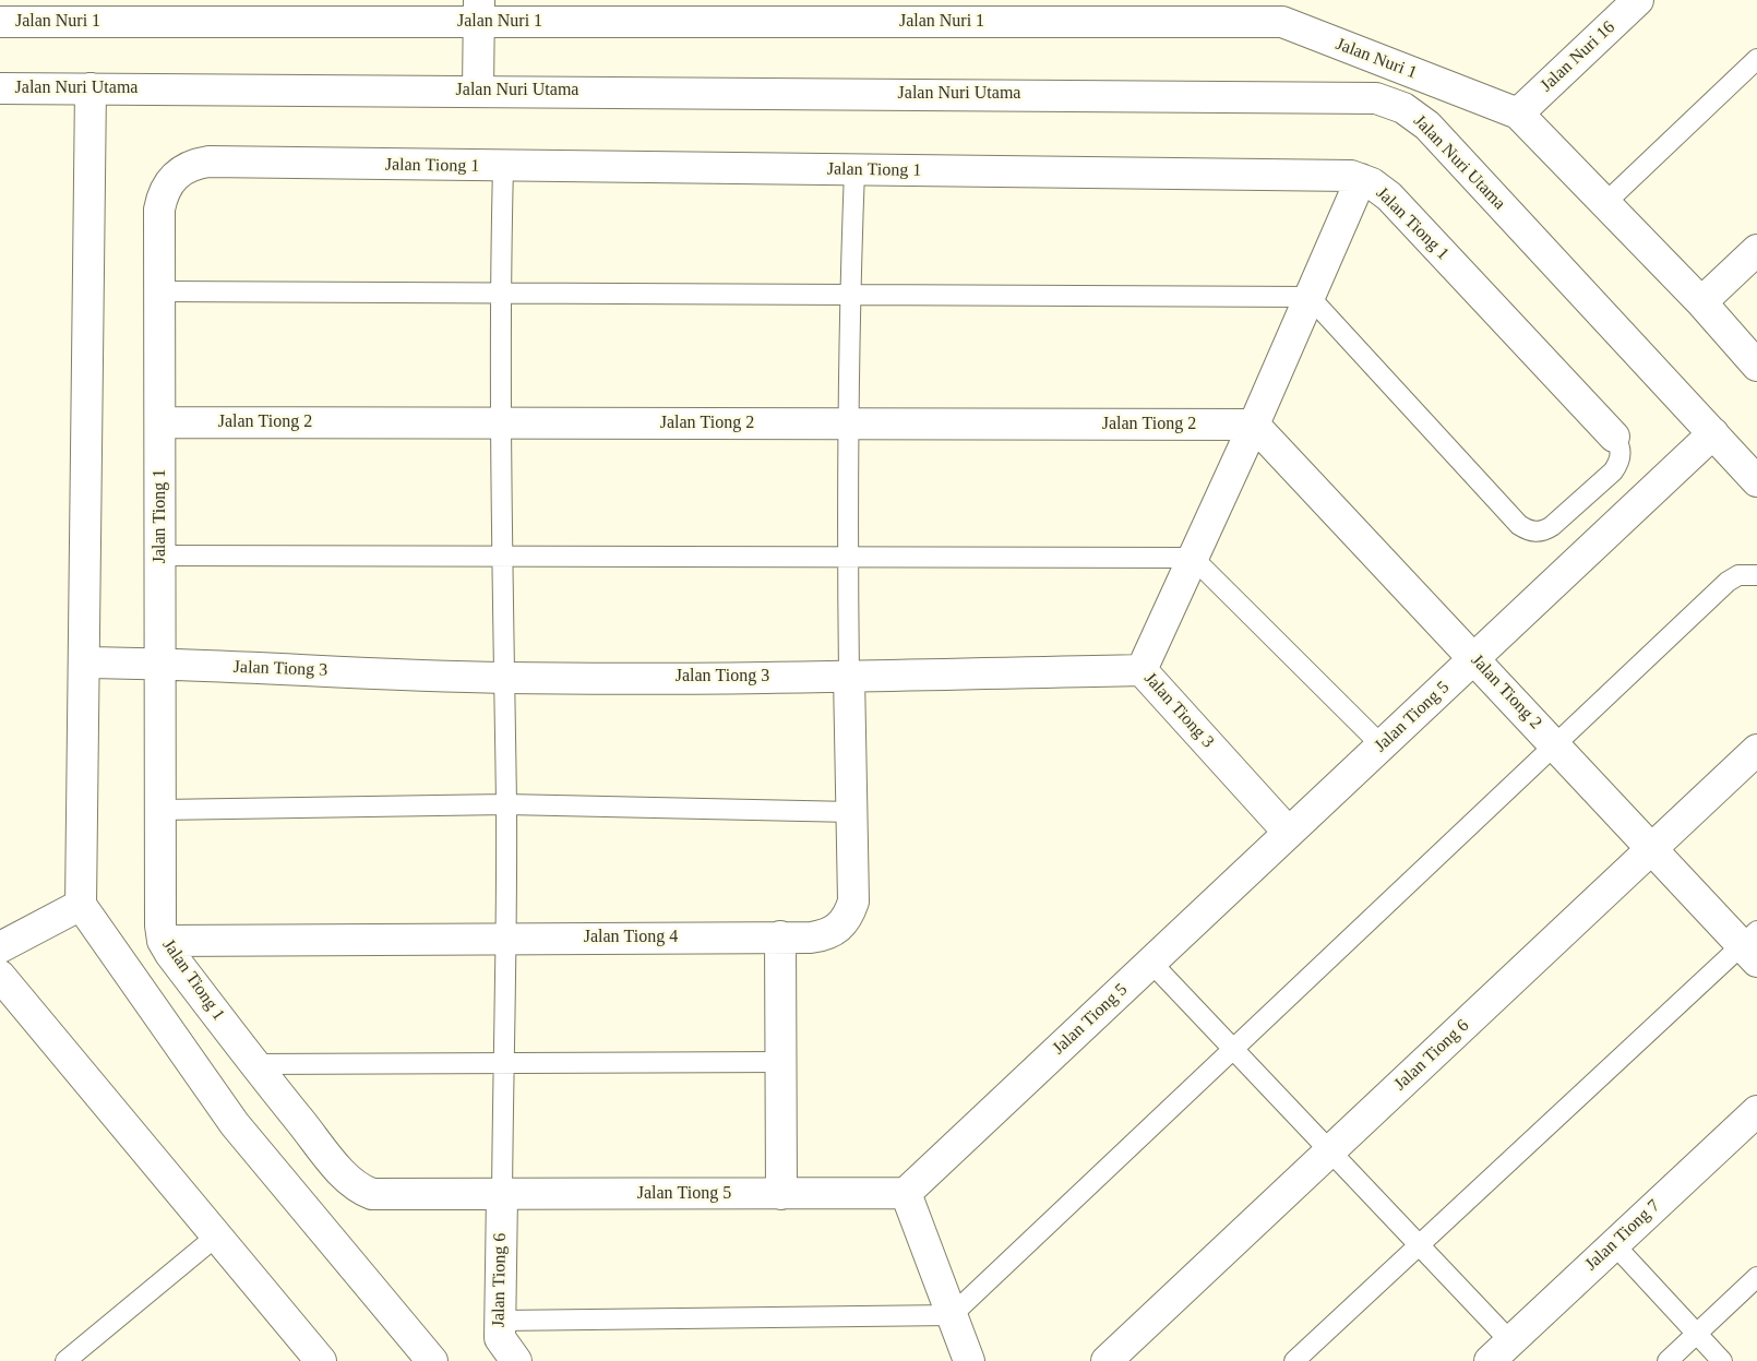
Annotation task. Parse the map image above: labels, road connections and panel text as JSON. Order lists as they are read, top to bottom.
{
  "streets": {
    "street": [
      "Jalan Nuri 1",
      "Jalan Nuri 16",
      "Jalan Nuri Utama",
      "Jalan Tiong 1",
      "Jalan Tiong 2",
      "Jalan Tiong 3",
      "Jalan Tiong 5",
      "Jalan Tiong 4",
      "Jalan Tiong 6",
      "Jalan Tiong 7"
    ]
  },
  "crossings": [
    ["Jalan Nuri 1", "Jalan Nuri 16"],
    ["Jalan Nuri Utama", "Jalan Tiong 5"],
    ["Jalan Tiong 1", "Jalan Tiong 2"],
    ["Jalan Tiong 1", "Jalan Tiong 3"],
    ["Jalan Tiong 1", "Jalan Tiong 5"],
    ["Jalan Tiong 1", "Jalan Tiong 4"],
    ["Jalan Tiong 2", "Jalan Tiong 5"],
    ["Jalan Tiong 2", "Jalan Tiong 6"],
    ["Jalan Tiong 3", "Jalan Tiong 5"],
    ["Jalan Tiong 3", "Jalan Tiong 4"],
    ["Jalan Tiong 5", "Jalan Tiong 6"]
  ]
}
